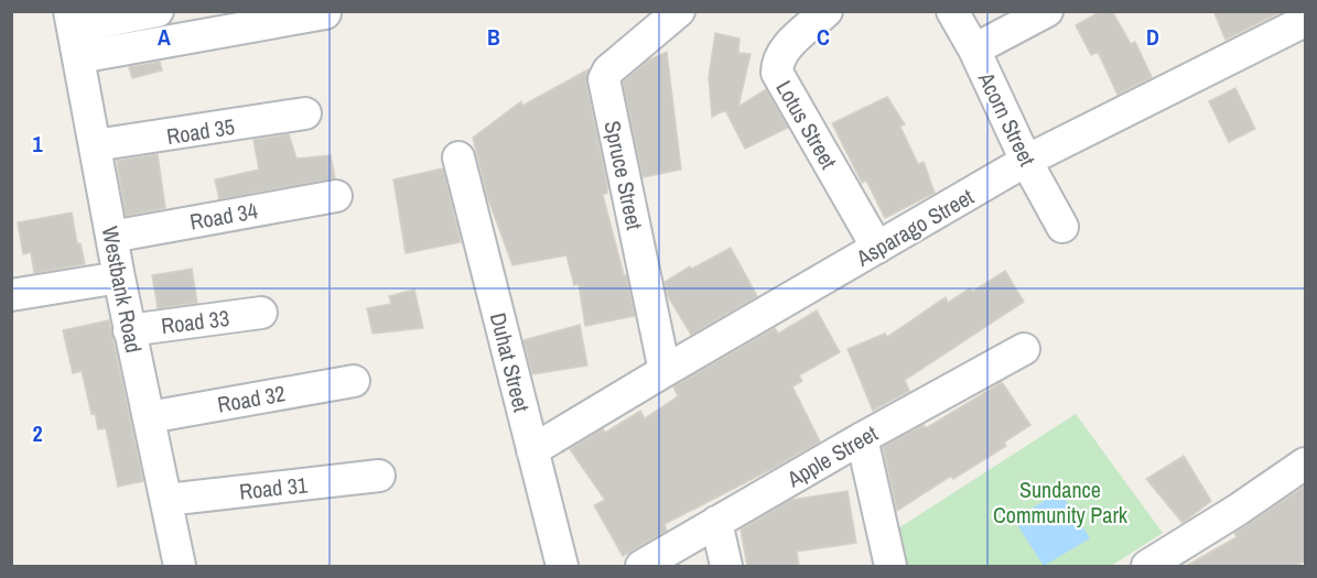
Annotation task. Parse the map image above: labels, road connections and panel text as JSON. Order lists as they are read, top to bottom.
{
  "streets": {
    "street": [
      "Acorn Street",
      "Lotus Street",
      "Road 35",
      "Spruce Street",
      "Road 34",
      "Asparago Street",
      "Westbank Road",
      "Road 33",
      "Duhat Street",
      "Road 32",
      "Apple Street",
      "Road 31"
    ]
  },
  "crossings": [
    ["Acorn Street", "Asparago Street"],
    ["Lotus Street", "Asparago Street"],
    ["Road 35", "Westbank Road"],
    ["Spruce Street", "Asparago Street"],
    ["Road 34", "Westbank Road"],
    ["Asparago Street", "Duhat Street"],
    ["Westbank Road", "Road 33"],
    ["Westbank Road", "Road 32"],
    ["Westbank Road", "Road 31"]
  ],
  "parks": ["Sundance Community Park"],
  "grid": {
    "columns": [
      "A",
      "B",
      "C",
      "D"
    ],
    "rows": ["1", "2"]
  }
}
